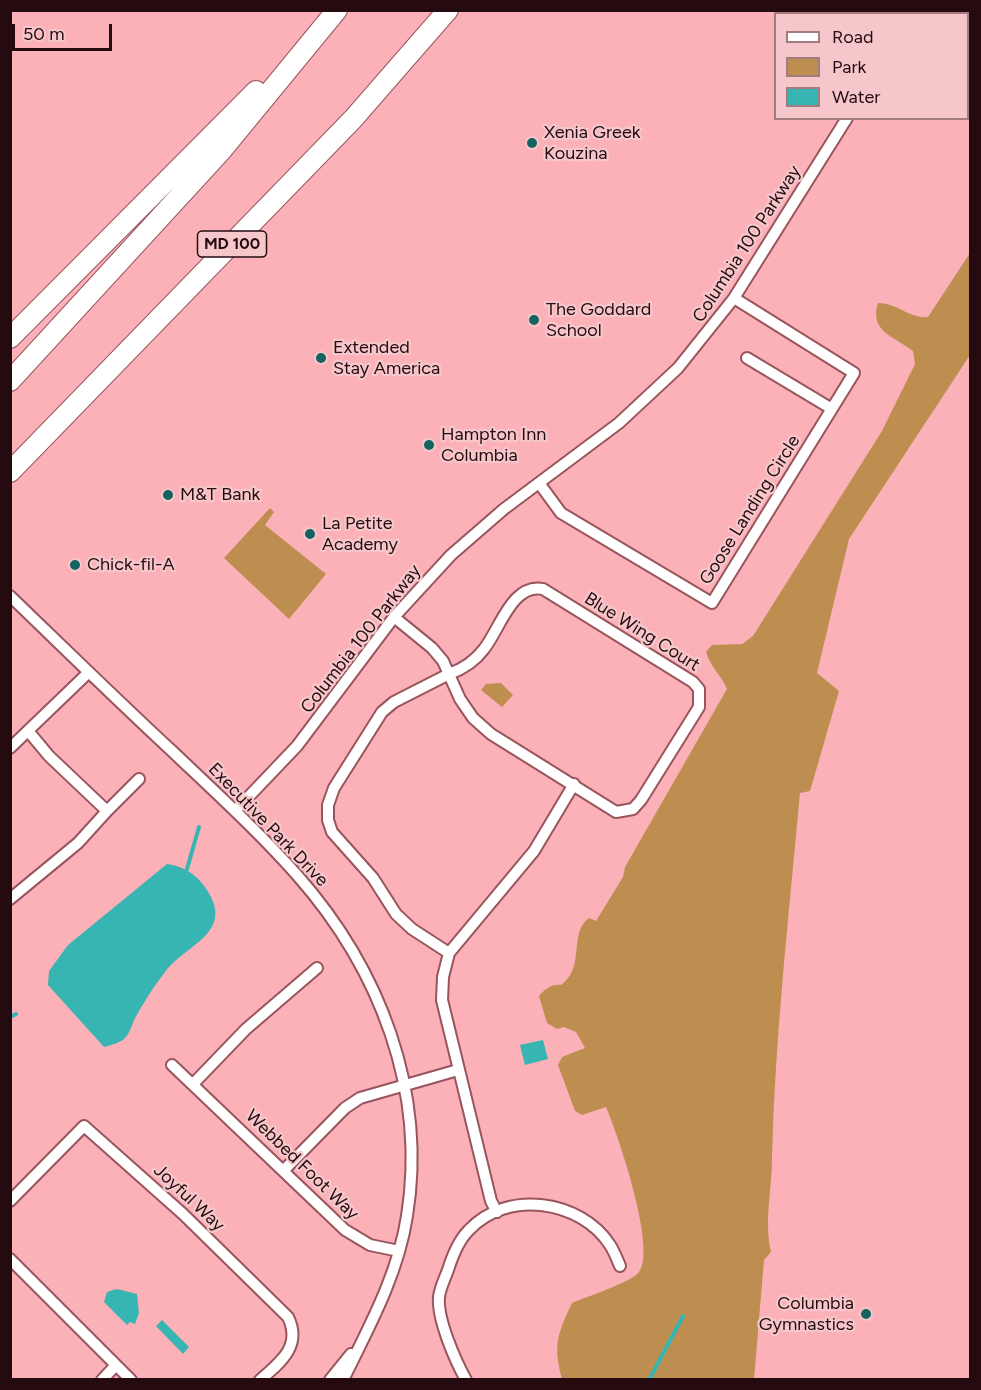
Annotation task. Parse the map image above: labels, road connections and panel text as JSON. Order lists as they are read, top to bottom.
{
  "streets": {
    "highway": ["MD 100"],
    "street": [
      "Columbia 100 Parkway",
      "Goose Landing Circle",
      "Blue Wing Court",
      "Executive Park Drive",
      "Webbed Foot Way",
      "Joyful Way"
    ]
  },
  "crossings": [
    ["Columbia 100 Parkway", "Goose Landing Circle"],
    ["Columbia 100 Parkway", "Blue Wing Court"],
    ["Columbia 100 Parkway", "Executive Park Drive"],
    ["Executive Park Drive", "Webbed Foot Way"]
  ],
  "places": [
    "Xenia Greek Kouzina",
    "The Goddard School",
    "Extended Stay America",
    "Hampton Inn Columbia",
    "M&T Bank",
    "La Petite Academy",
    "Chick-fil-A",
    "Columbia Gymnastics"
  ],
  "legend": ["Road", "Park", "Water"],
  "scale_bar": "50 m"
}
